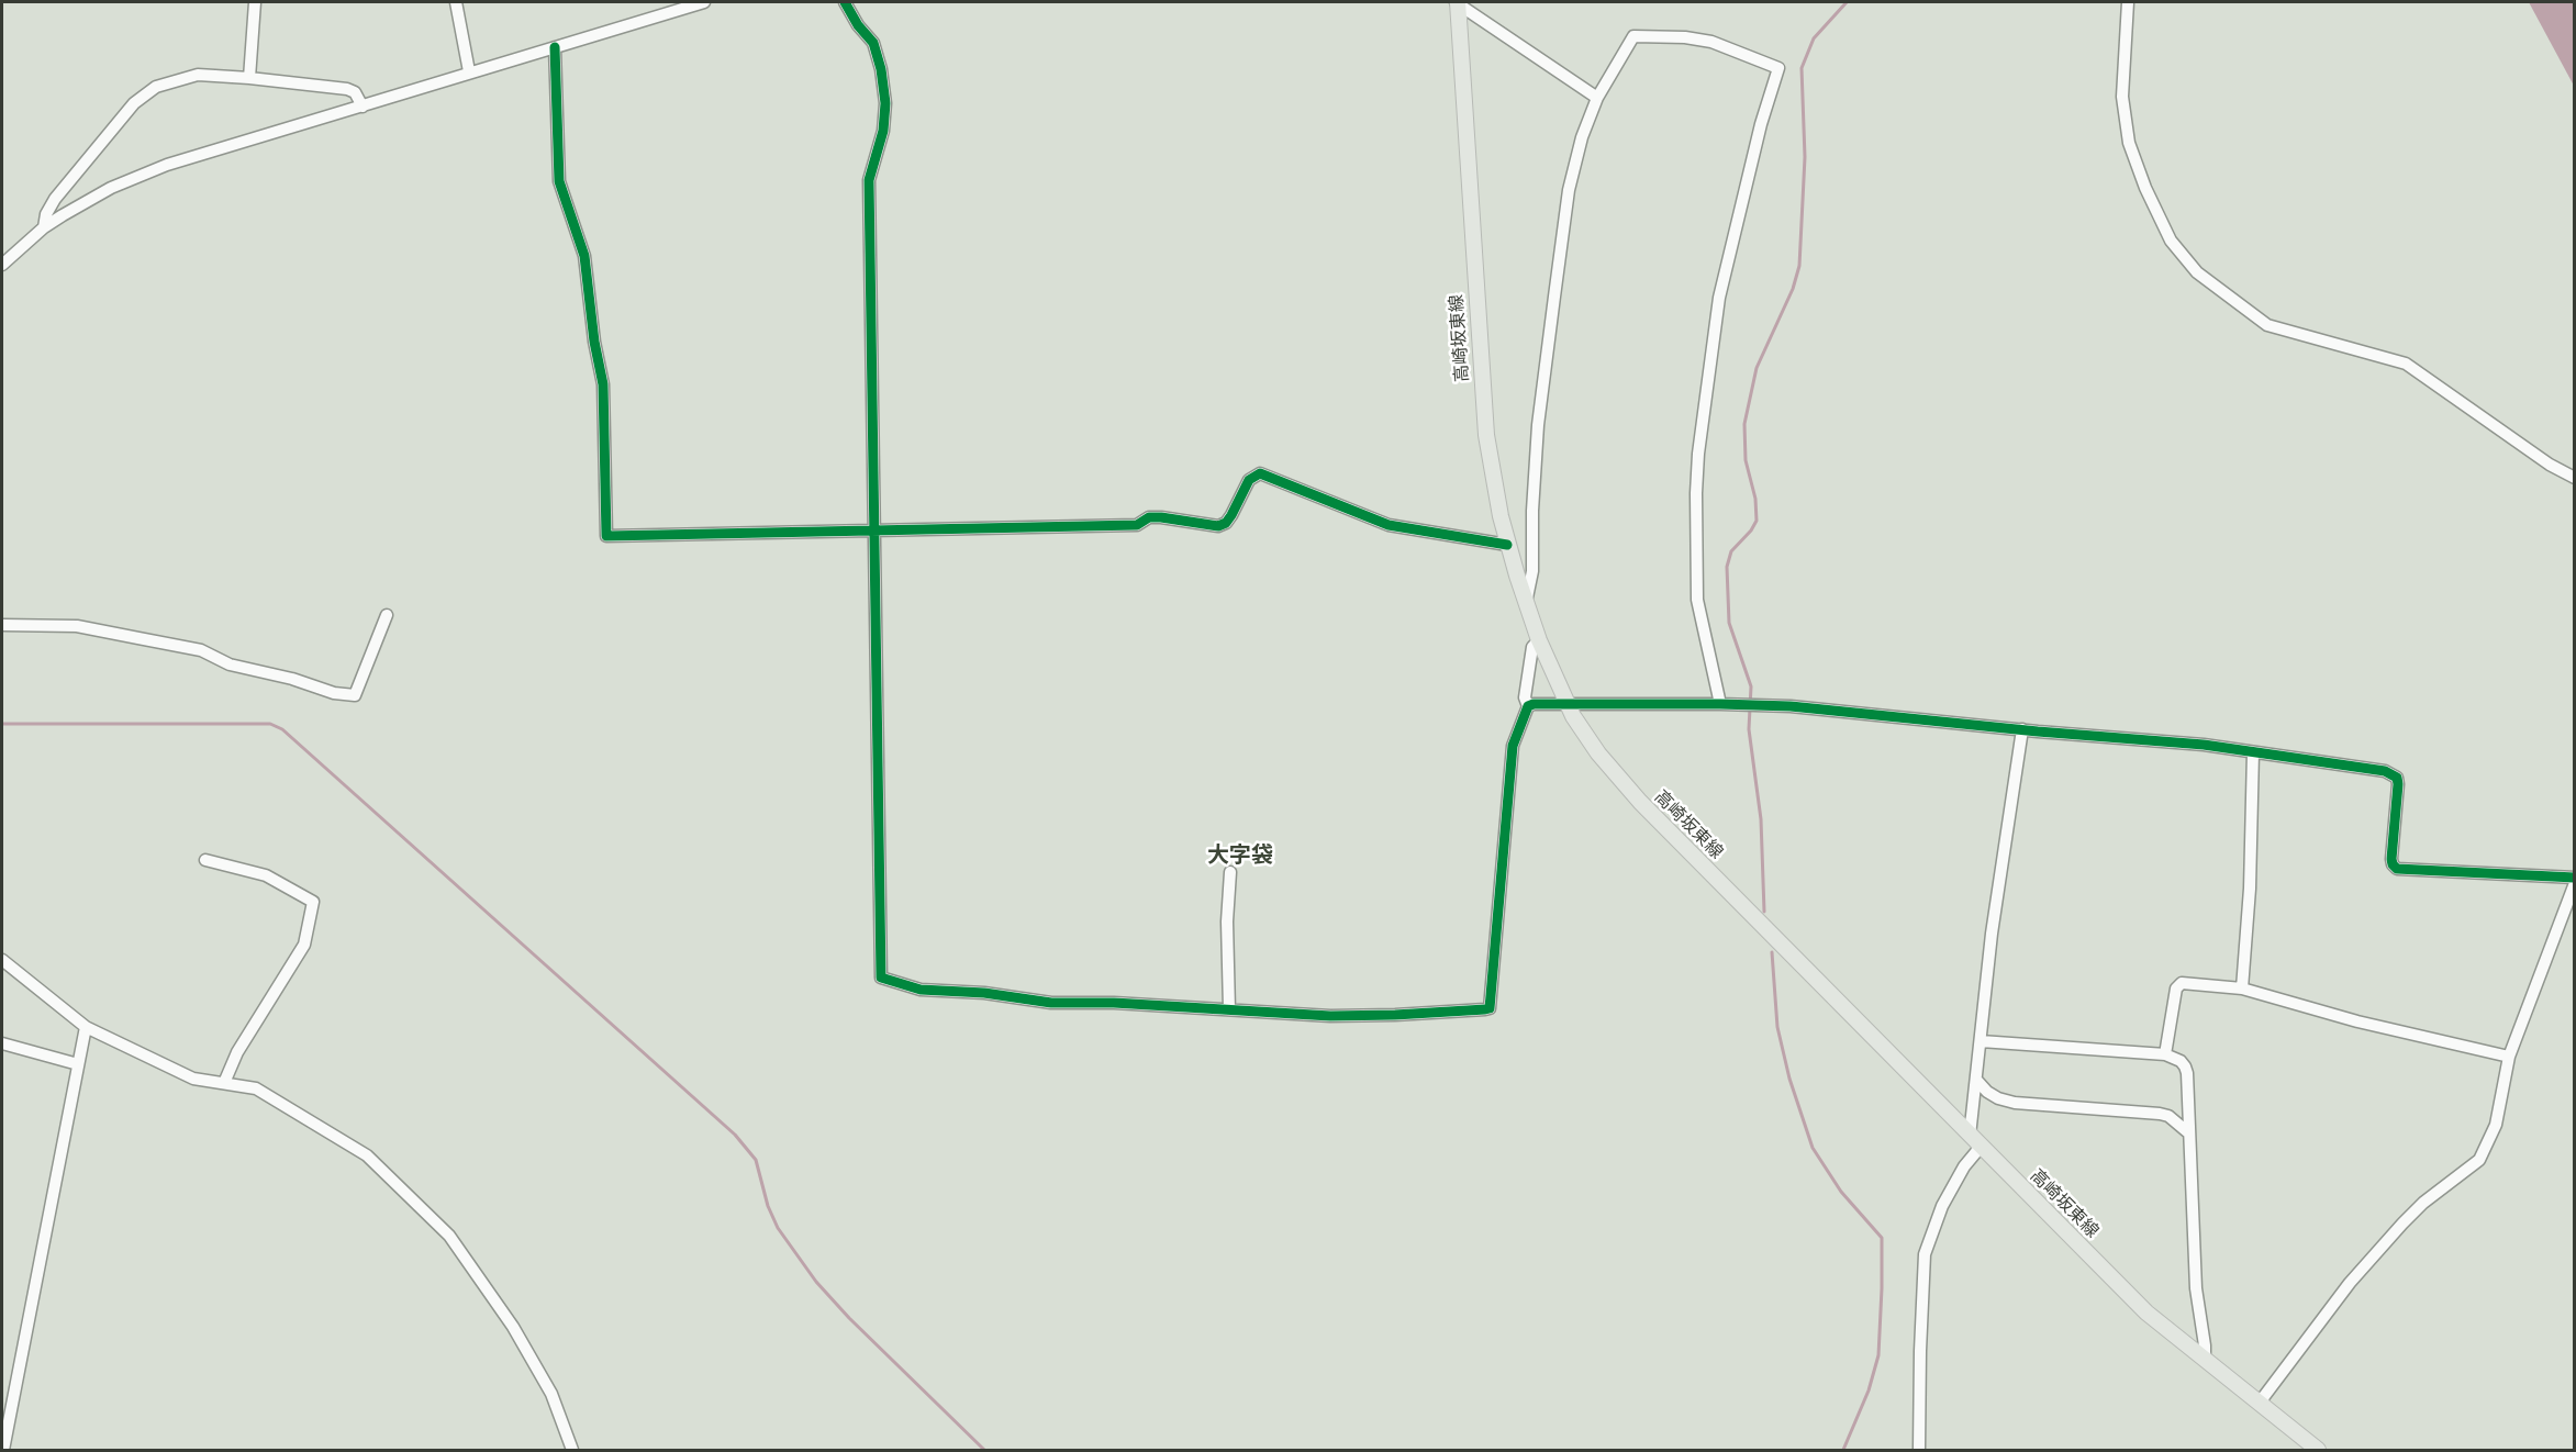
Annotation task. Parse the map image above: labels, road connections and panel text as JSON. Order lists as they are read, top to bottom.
{
  "streets": {
    "main road": ["高崎坂東線"]
  },
  "districts": ["大字袋"]
}
